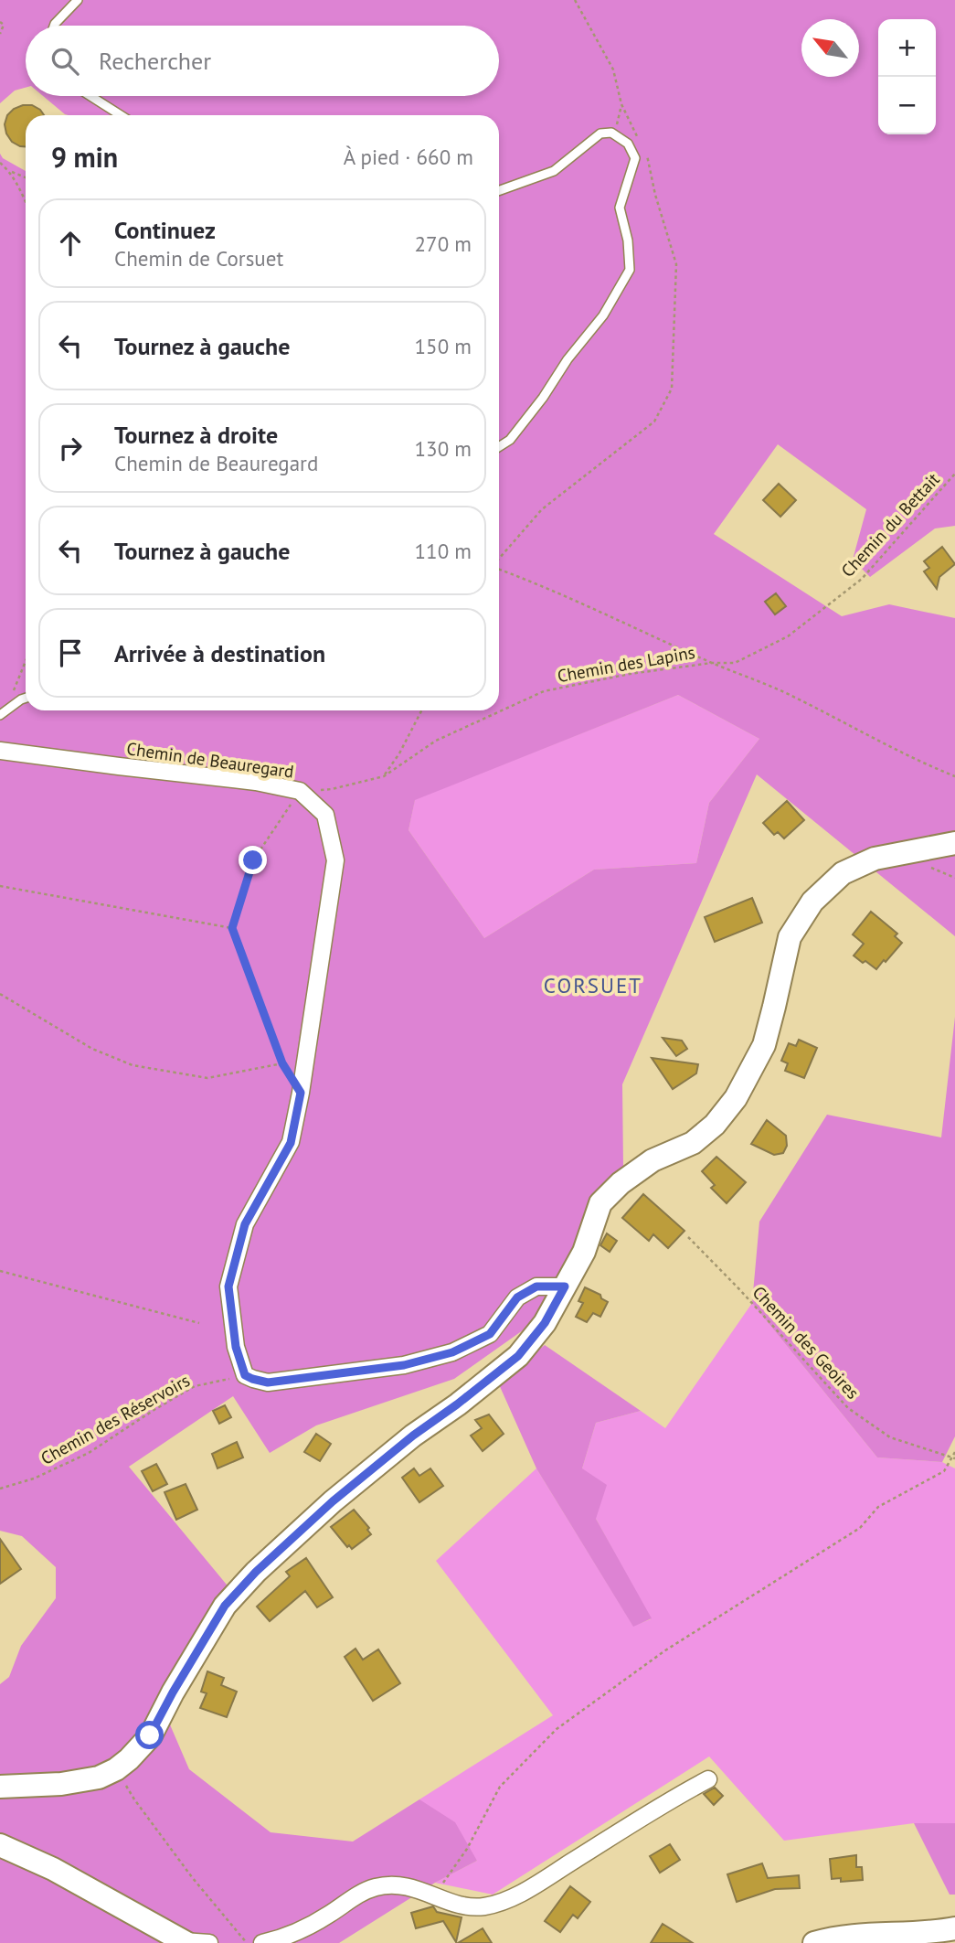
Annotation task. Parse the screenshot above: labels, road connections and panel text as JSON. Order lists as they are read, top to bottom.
{
  "streets": {
    "street": ["Chemin de Beauregard"],
    "path": [
      "Chemin du Bettait",
      "Chemin des Lapins",
      "Chemin des Geoires",
      "Chemin des Réservoirs"
    ]
  },
  "crossings": [
    ["Chemin du Bettait", "Chemin des Lapins"],
    ["Chemin des Lapins", "Chemin de Beauregard"],
    ["Chemin de Beauregard", "Chemin des Réservoirs"]
  ],
  "districts": ["CORSUET"],
  "north": "top left",
  "page": {
    "map_buttons": ["+", "−"],
    "search": "Rechercher",
    "heading": ["9 min", "À pied · 660 m"],
    "list": [
      ["Continuez", "Chemin de Corsuet", "270 m"],
      ["Tournez à gauche", "150 m"],
      ["Tournez à droite", "Chemin de Beauregard", "130 m"],
      ["Tournez à gauche", "110 m"],
      "Arrivée à destination"
    ]
  }
}
